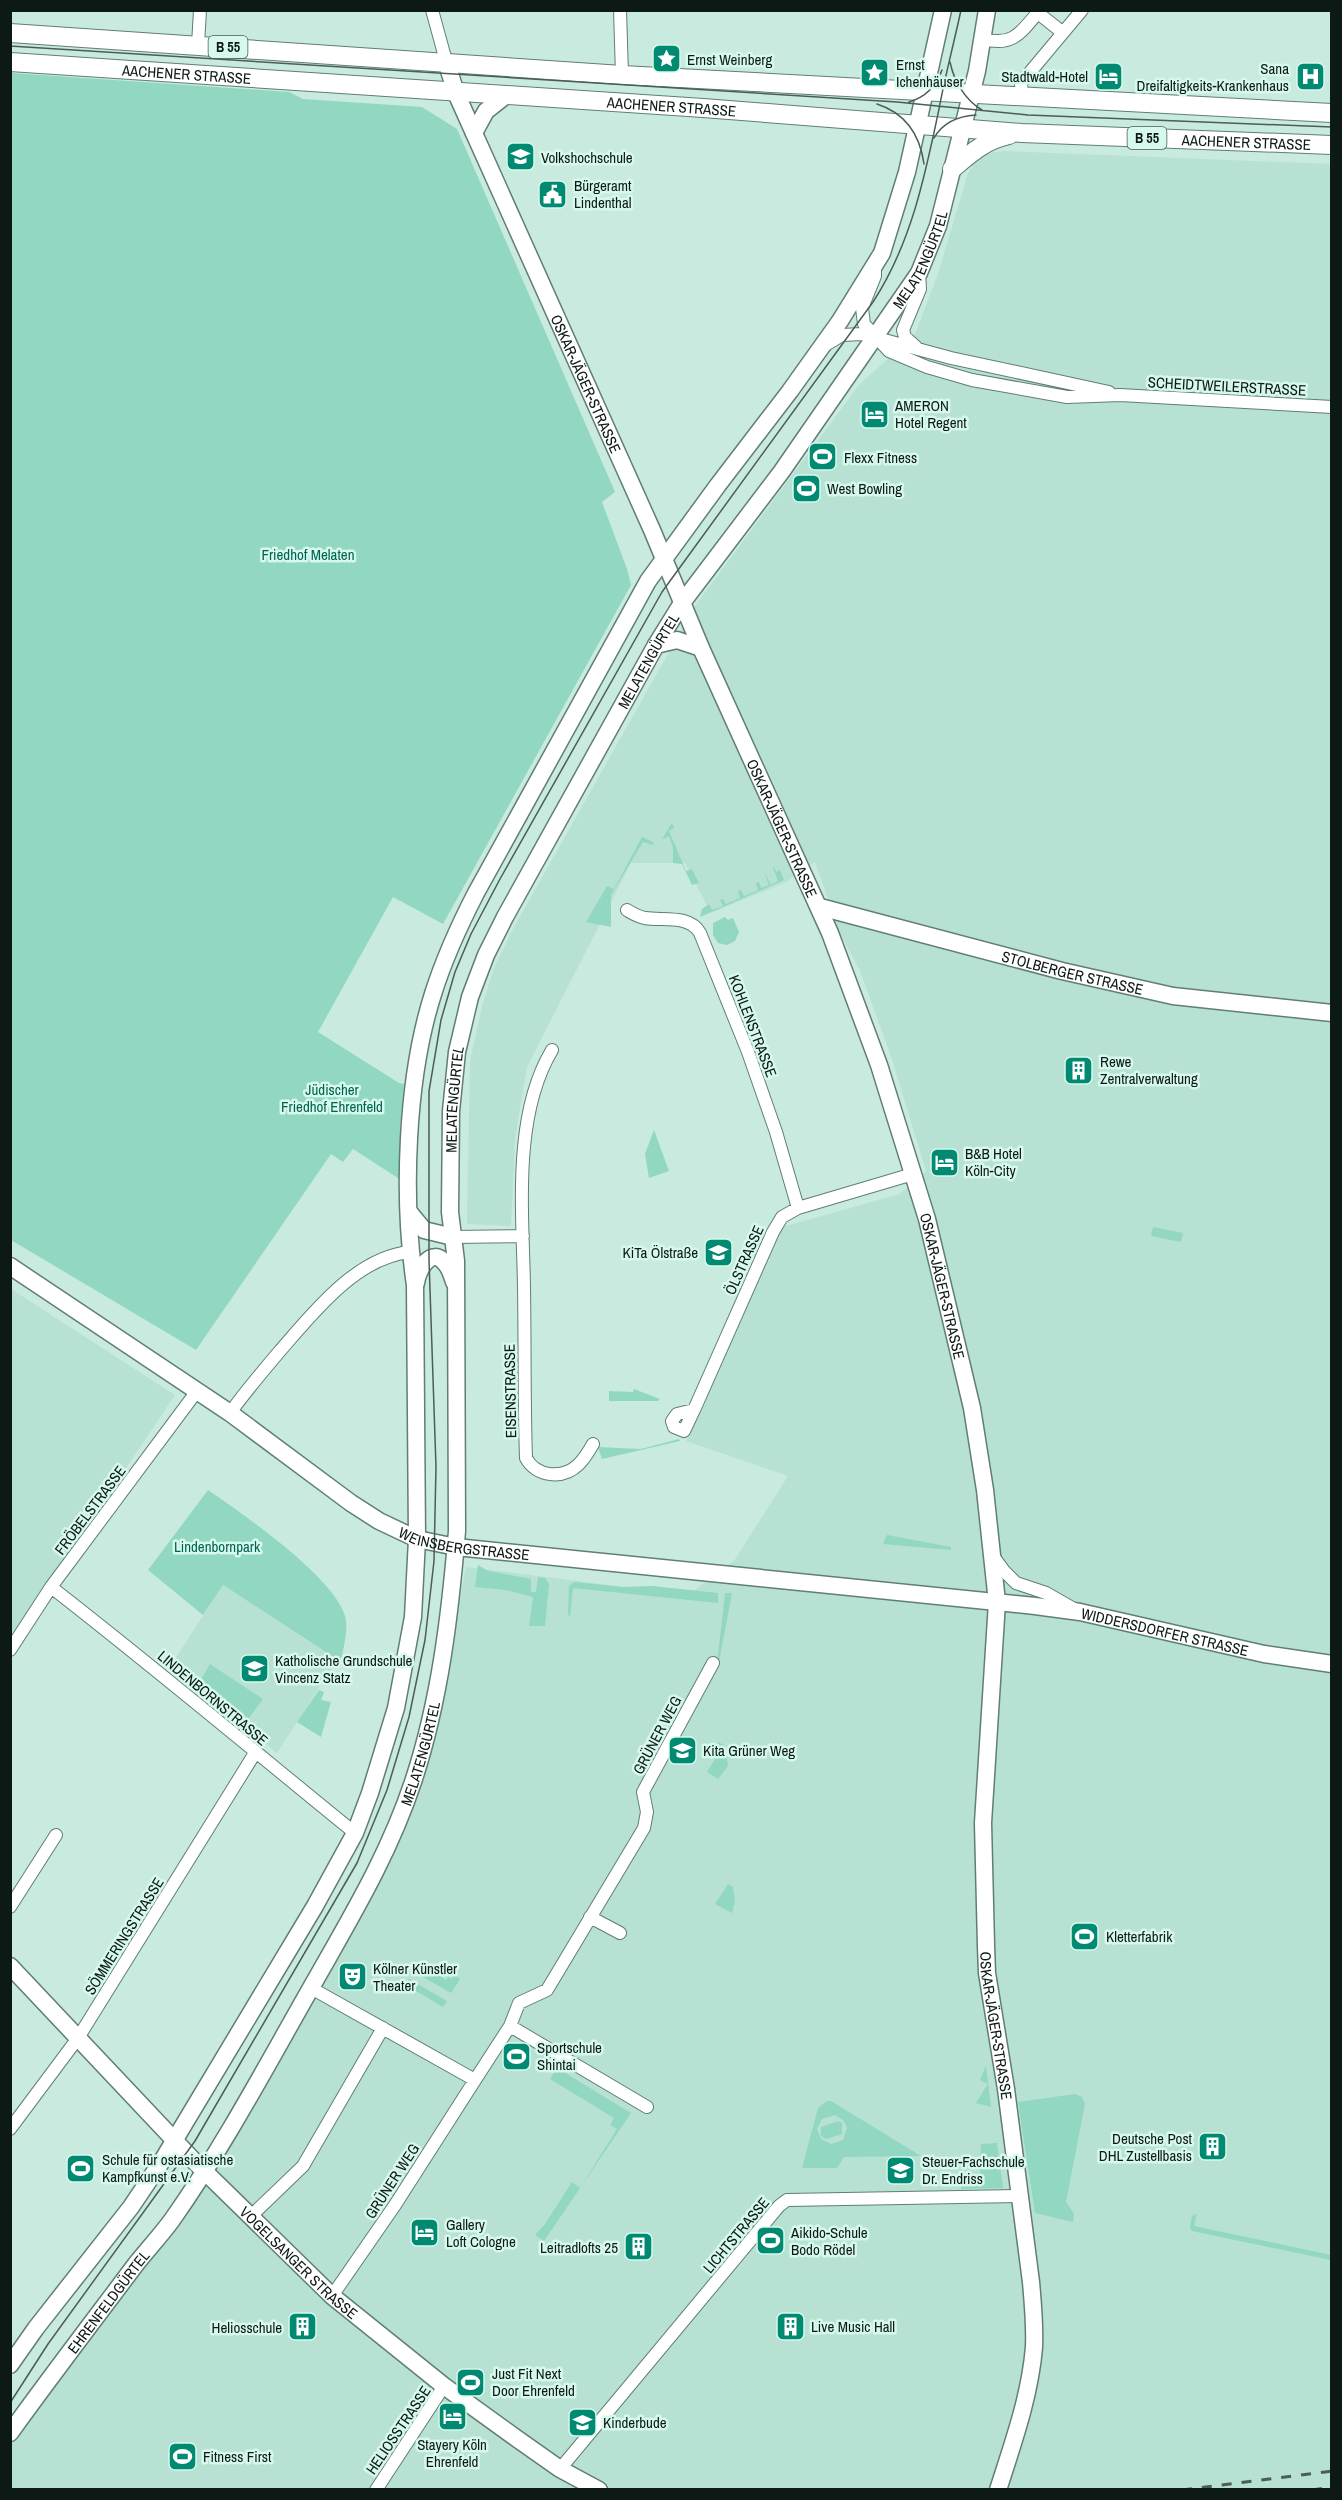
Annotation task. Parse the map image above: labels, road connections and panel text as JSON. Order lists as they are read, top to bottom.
{
  "streets": {
    "main road": [
      "B 55",
      "AACHENER STRASSE",
      "MELATENGÜRTEL",
      "OSKAR-JÄGER-STRASSE",
      "STOLBERGER STRASSE",
      "WEINSBERGSTRASSE",
      "WIDDERSDORFER STRASSE",
      "VOGELSANGER STRASSE",
      "EHRENFELDGÜRTEL"
    ],
    "street": [
      "SCHEIDTWEILERSTRASSE",
      "KOHLENSTRASSE",
      "ÖLSTRASSE",
      "EISENSTRASSE",
      "FRÖBELSTRASSE",
      "LINDENBORNSTRASSE",
      "GRÜNER WEG",
      "SÖMMERINGSTRASSE",
      "LICHTSTRASSE",
      "HELIOSSTRASSE"
    ]
  },
  "crossings": [
    ["AACHENER STRASSE", "MELATENGÜRTEL"],
    ["AACHENER STRASSE", "OSKAR-JÄGER-STRASSE"],
    ["MELATENGÜRTEL", "OSKAR-JÄGER-STRASSE"],
    ["MELATENGÜRTEL", "SCHEIDTWEILERSTRASSE"],
    ["MELATENGÜRTEL", "WEINSBERGSTRASSE"],
    ["MELATENGÜRTEL", "VOGELSANGER STRASSE"],
    ["MELATENGÜRTEL", "EHRENFELDGÜRTEL"],
    ["OSKAR-JÄGER-STRASSE", "STOLBERGER STRASSE"],
    ["OSKAR-JÄGER-STRASSE", "ÖLSTRASSE"],
    ["OSKAR-JÄGER-STRASSE", "WEINSBERGSTRASSE"],
    ["OSKAR-JÄGER-STRASSE", "WIDDERSDORFER STRASSE"],
    ["OSKAR-JÄGER-STRASSE", "LICHTSTRASSE"],
    ["KOHLENSTRASSE", "ÖLSTRASSE"],
    ["FRÖBELSTRASSE", "WEINSBERGSTRASSE"],
    ["FRÖBELSTRASSE", "LINDENBORNSTRASSE"],
    ["WEINSBERGSTRASSE", "WIDDERSDORFER STRASSE"],
    ["LINDENBORNSTRASSE", "SÖMMERINGSTRASSE"],
    ["GRÜNER WEG", "VOGELSANGER STRASSE"],
    ["SÖMMERINGSTRASSE", "VOGELSANGER STRASSE"],
    ["LICHTSTRASSE", "VOGELSANGER STRASSE"],
    ["VOGELSANGER STRASSE", "EHRENFELDGÜRTEL"],
    ["VOGELSANGER STRASSE", "HELIOSSTRASSE"]
  ],
  "parks": ["Friedhof Melaten", "Jüdischer Friedhof Ehrenfeld", "Lindenbornpark"],
  "places": {
    "place": ["Ernst Weinberg", "Ernst Ichenhäuser"],
    "hotel": [
      "Stadtwald-Hotel",
      "AMERON Hotel Regent",
      "B&B Hotel Köln-City",
      "Gallery Loft Cologne",
      "Stayery Köln Ehrenfeld"
    ],
    "hospital": ["Sana Dreifaltigkeits-Krankenhaus"],
    "school or university": [
      "Volkshochschule",
      "KiTa Ölstraße",
      "Katholische Grundschule Vincenz Statz",
      "Kita Grüner Weg",
      "Steuer-Fachschule Dr. Endriss",
      "Kinderbude"
    ],
    "public building": ["Bürgeramt Lindenthal"],
    "sports": [
      "Flexx Fitness",
      "West Bowling",
      "Kletterfabrik",
      "Sportschule Shintai",
      "Schule für ostasiatische Kampfkunst e.V.",
      "Aikido-Schule Bodo Rödel",
      "Just Fit Next Door Ehrenfeld",
      "Fitness First"
    ],
    "building": [
      "Rewe Zentralverwaltung",
      "Deutsche Post DHL Zustellbasis",
      "Leitradlofts 25",
      "Live Music Hall",
      "Heliosschule"
    ],
    "theatre": ["Kölner Künstler Theater"]
  }
}
